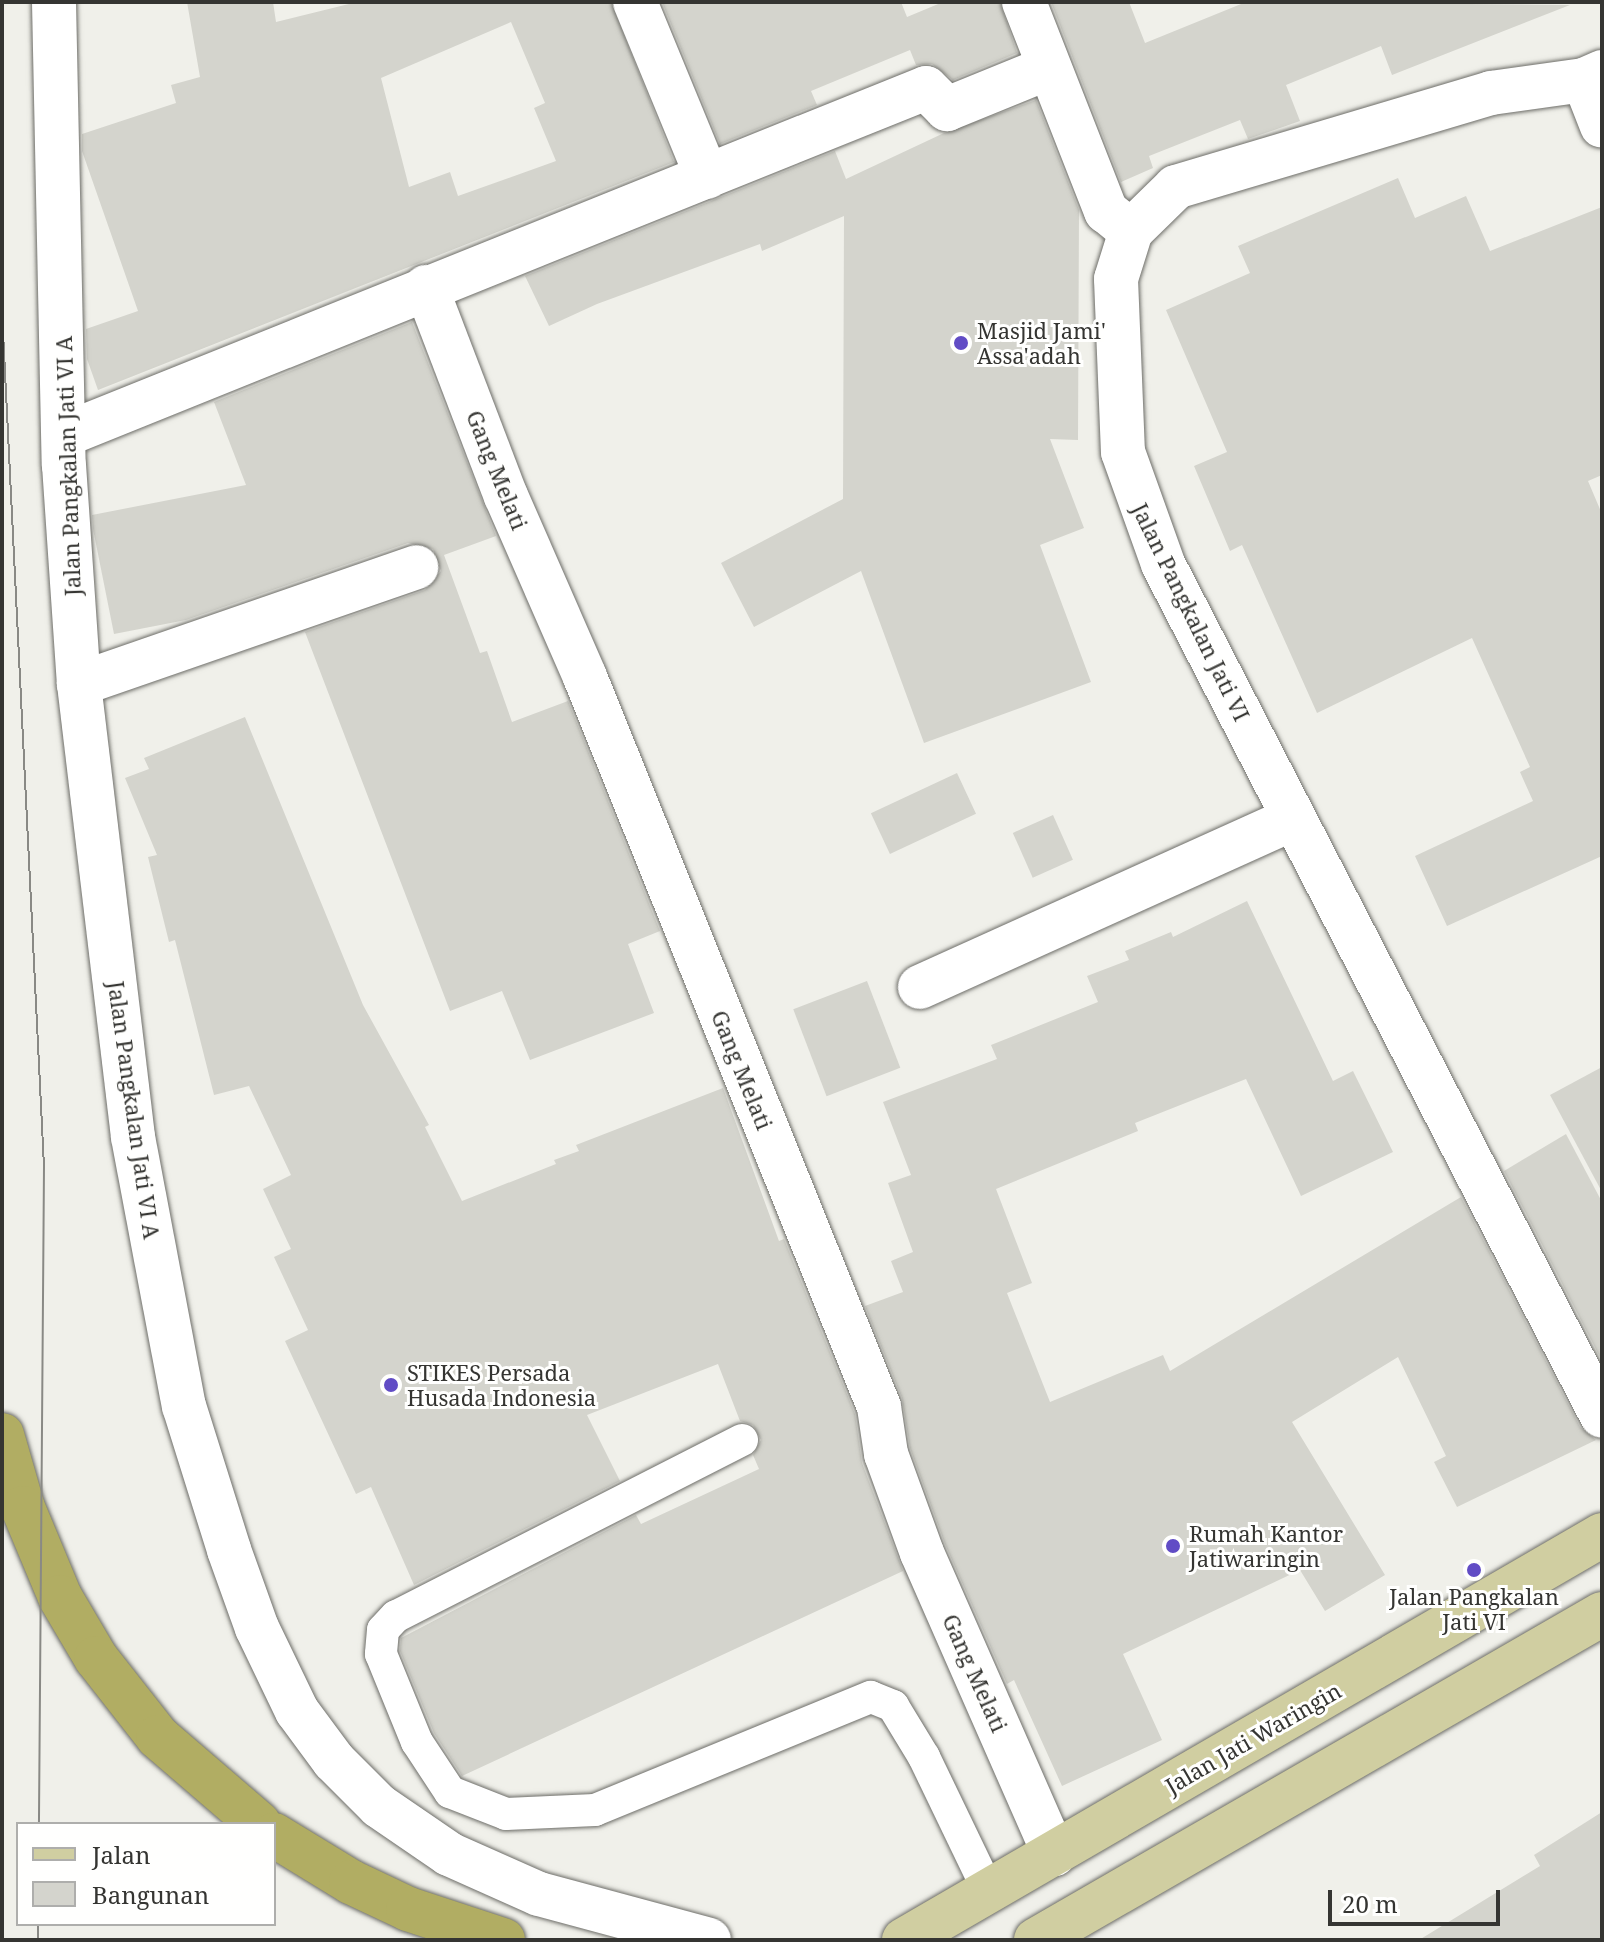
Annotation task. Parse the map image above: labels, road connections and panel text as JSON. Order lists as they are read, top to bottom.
{
  "streets": {
    "main road": ["Jalan Jati Waringin"],
    "street": ["Jalan Pangkalan Jati VI A", "Gang Melati", "Jalan Pangkalan Jati VI"]
  },
  "crossings": [
    ["Gang Melati", "Jalan Jati Waringin"]
  ],
  "places": [
    "Masjid Jami' Assa'adah",
    "STIKES Persada Husada Indonesia",
    "Rumah Kantor Jatiwaringin",
    "Jalan Pangkalan Jati VI"
  ],
  "legend": ["Jalan", "Bangunan"],
  "scale_bar": "20 m"
}
